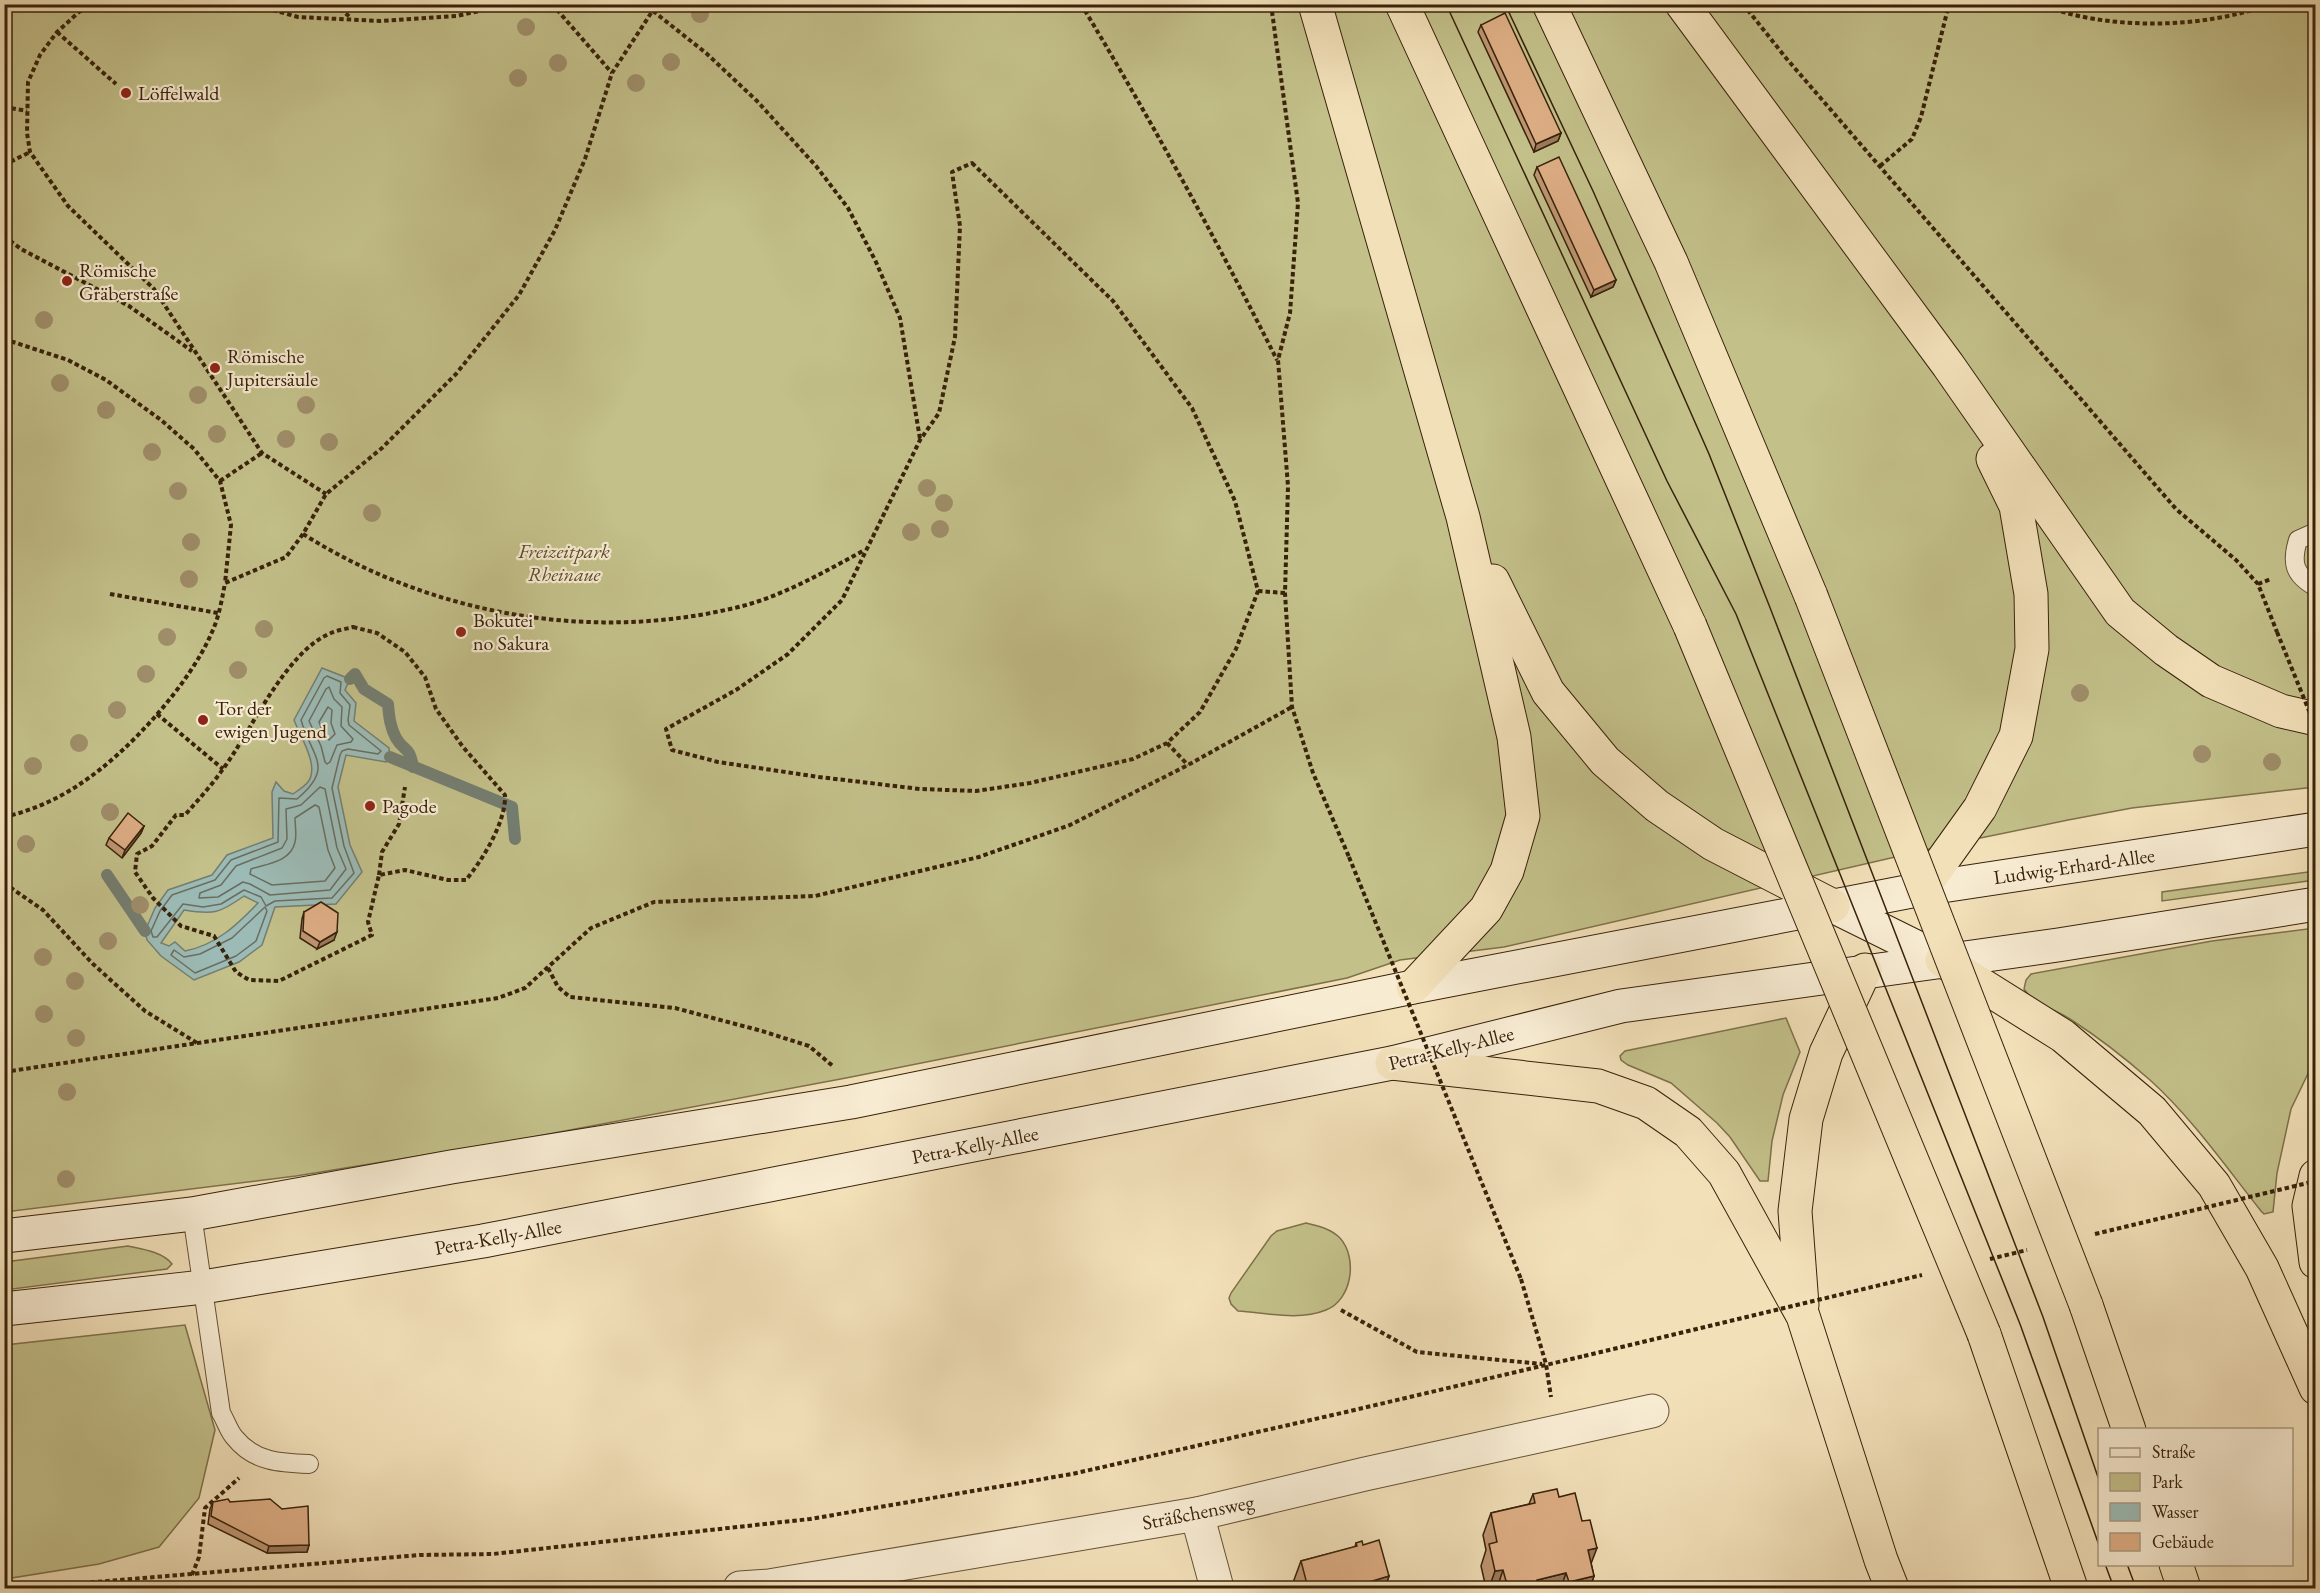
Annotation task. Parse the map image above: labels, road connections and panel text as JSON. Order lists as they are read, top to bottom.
{
  "streets": {
    "main road": ["Ludwig-Erhard-Allee", "Petra-Kelly-Allee", "Sträßchensweg"]
  },
  "parks": ["Freizeitpark Rheinaue"],
  "places": [
    "Löffelwald",
    "Römische Gräberstraße",
    "Römische Jupitersäule",
    "Bokutei no Sakura",
    "Tor der ewigen Jugend",
    "Pagode"
  ],
  "legend": [
    "Straße",
    "Park",
    "Wasser",
    "Gebäude"
  ]
}
